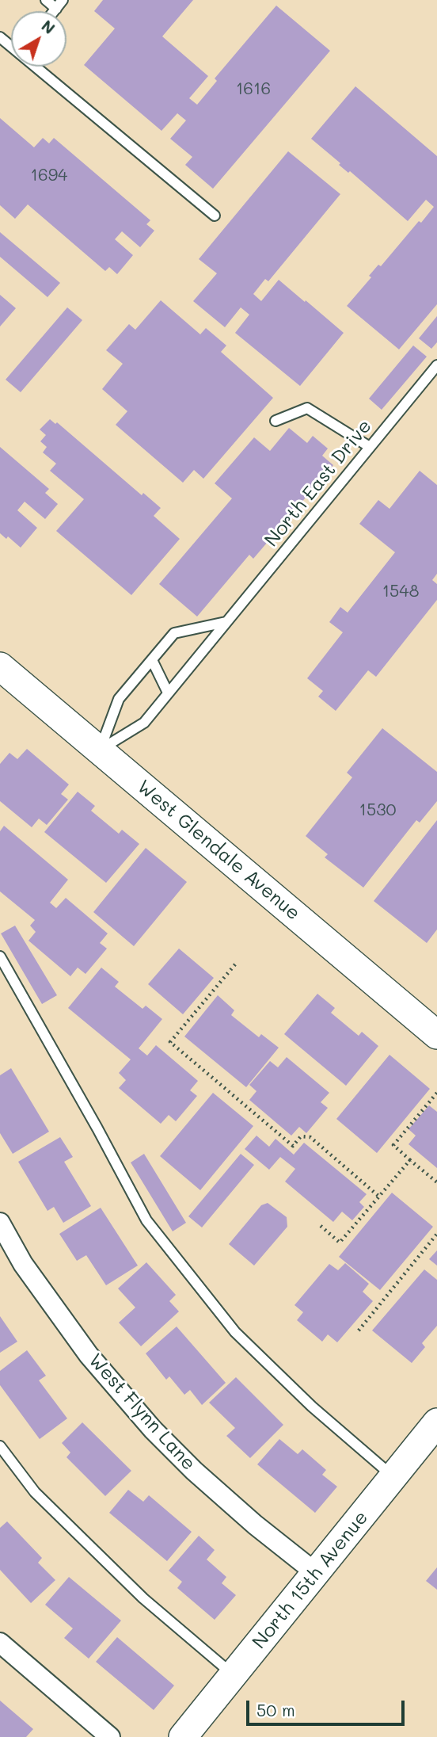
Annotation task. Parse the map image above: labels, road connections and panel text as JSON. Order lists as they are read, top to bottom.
{
  "streets": {
    "main road": ["West Glendale Avenue", "North 15th Avenue"],
    "street": ["West Flynn Lane"],
    "lane": ["North East Drive"]
  },
  "crossings": [
    ["North East Drive", "West Glendale Avenue"],
    ["West Flynn Lane", "North 15th Avenue"]
  ],
  "house_numbers": [
    "1616",
    "1694",
    "1548",
    "1530"
  ],
  "scale_bar": "50 m",
  "north": "top right"
}
